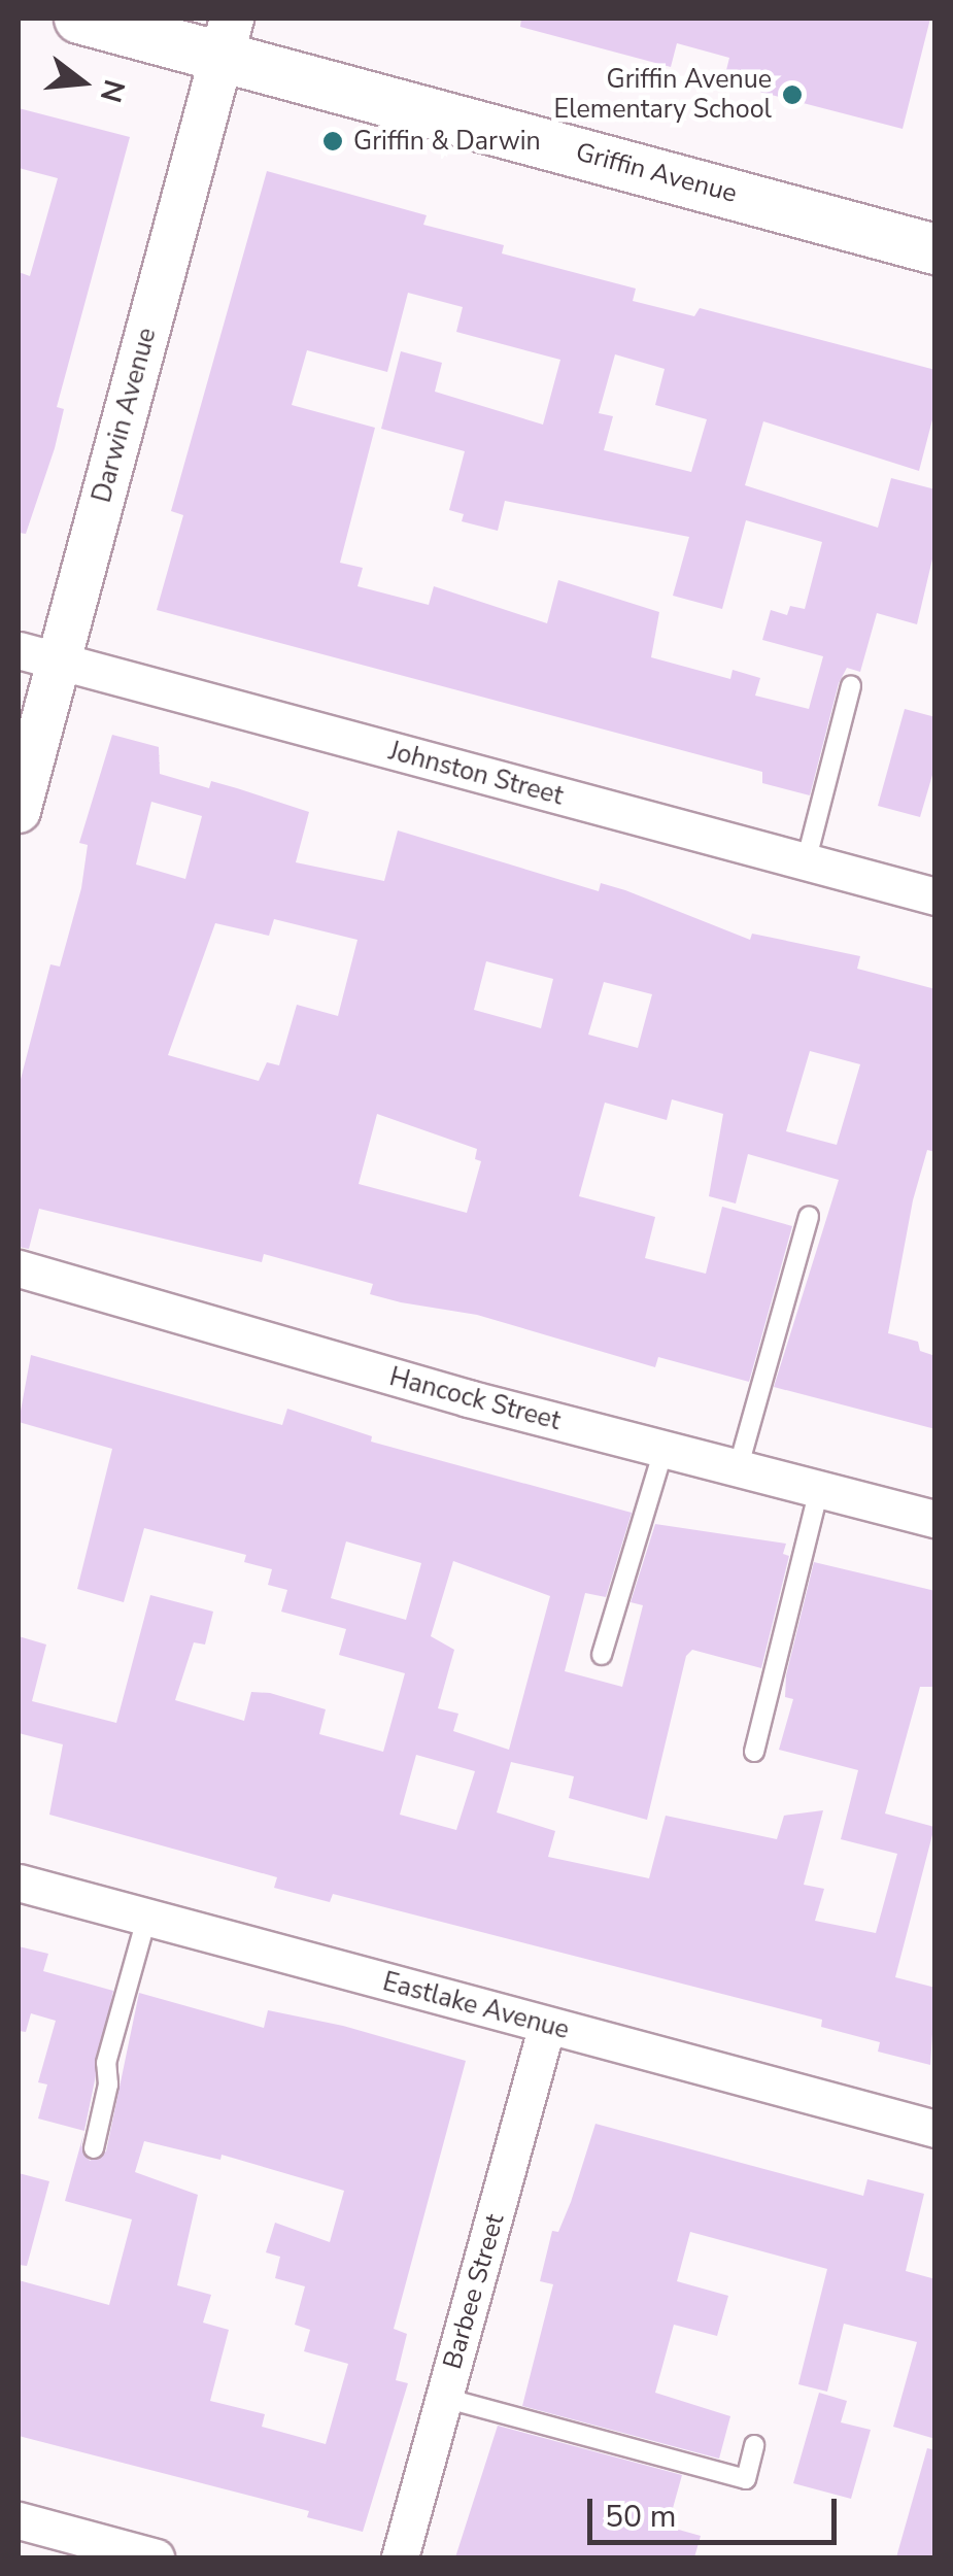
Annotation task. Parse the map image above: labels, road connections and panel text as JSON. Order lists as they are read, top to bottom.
{
  "streets": {
    "main road": ["Griffin Avenue"],
    "street": [
      "Darwin Avenue",
      "Johnston Street",
      "Hancock Street",
      "Eastlake Avenue",
      "Barbee Street"
    ]
  },
  "crossings": [
    ["Griffin Avenue", "Darwin Avenue"],
    ["Darwin Avenue", "Johnston Street"],
    ["Eastlake Avenue", "Barbee Street"]
  ],
  "places": ["Griffin Avenue Elementary School", "Griffin & Darwin"],
  "scale_bar": "50 m",
  "north": "right"
}
